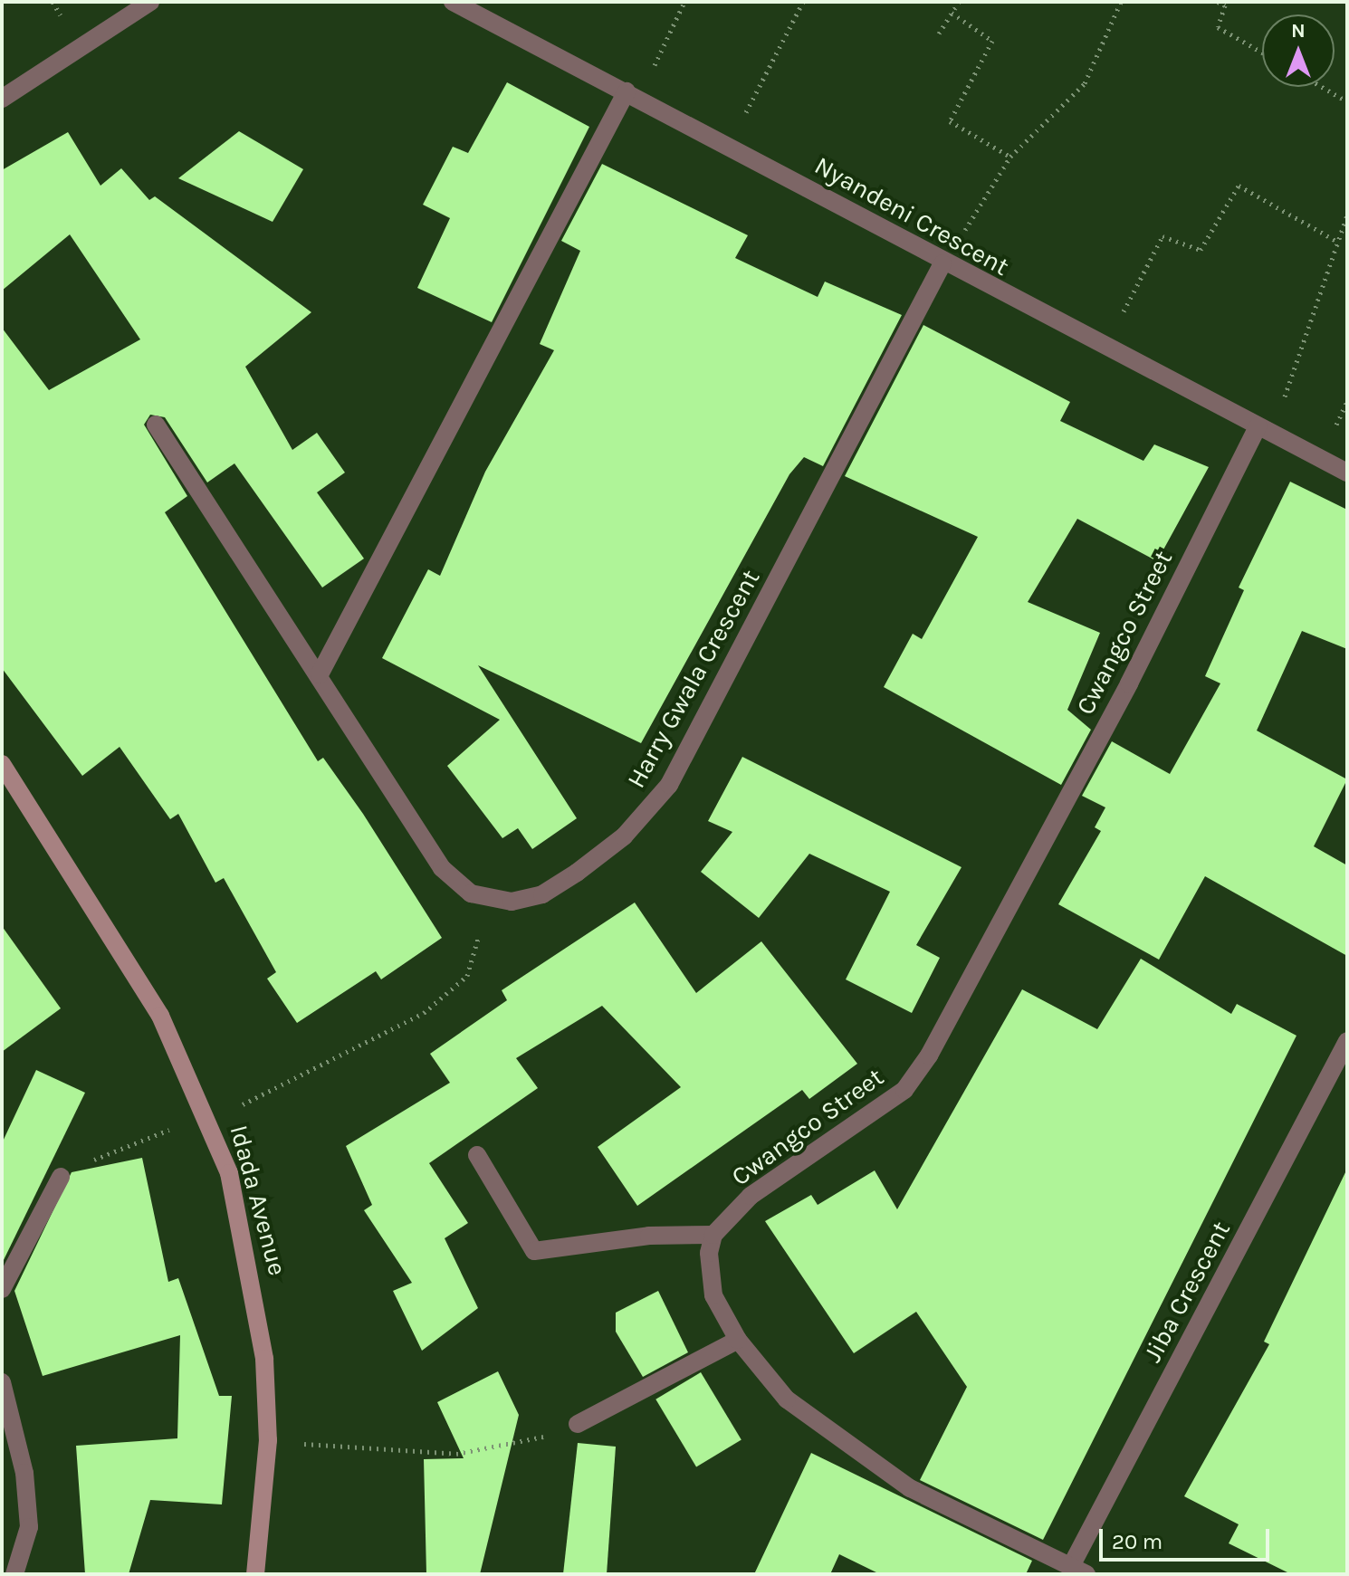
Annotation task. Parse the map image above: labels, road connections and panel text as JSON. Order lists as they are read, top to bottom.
{
  "streets": {
    "street": [
      "Nyandeni Crescent",
      "Cwangco Street",
      "Harry Gwala Crescent",
      "Idada Avenue",
      "Jiba Crescent"
    ]
  },
  "crossings": [
    ["Nyandeni Crescent", "Cwangco Street"],
    ["Nyandeni Crescent", "Harry Gwala Crescent"]
  ],
  "scale_bar": "20 m",
  "north": "top"
}
